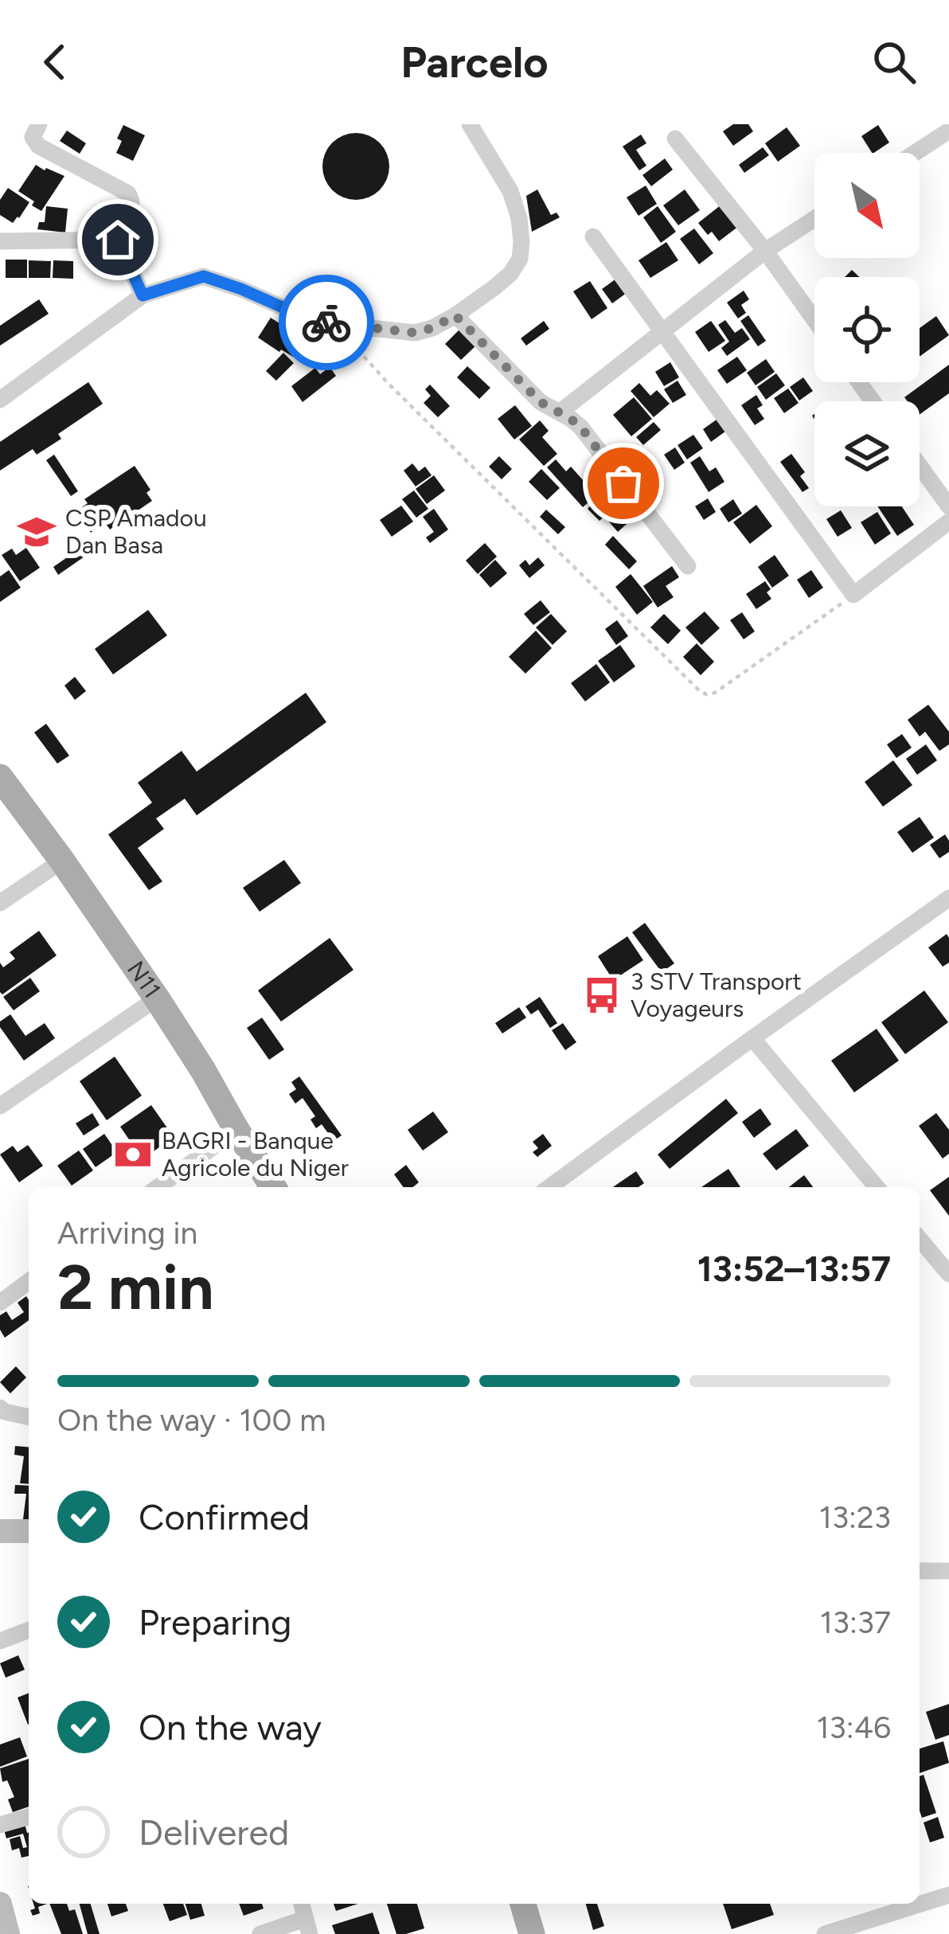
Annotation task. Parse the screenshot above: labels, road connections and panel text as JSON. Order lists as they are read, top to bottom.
{
  "streets": {
    "main road": ["N11"]
  },
  "places": {
    "school or university": ["CSP Amadou Dan Basa"],
    "bus stop": ["3 STV Transport Voyageurs"],
    "bank": ["BAGRI - Banque Agricole du Niger"]
  },
  "north": "bottom right",
  "page": {
    "header": "Parcelo",
    "heading": ["2 min", "Arriving in", "13:52–13:57"],
    "bar": "On the way · 100 m",
    "list": [
      ["Confirmed", "13:23"],
      ["Preparing", "13:37"],
      ["On the way", "13:46"],
      "Delivered"
    ]
  }
}
